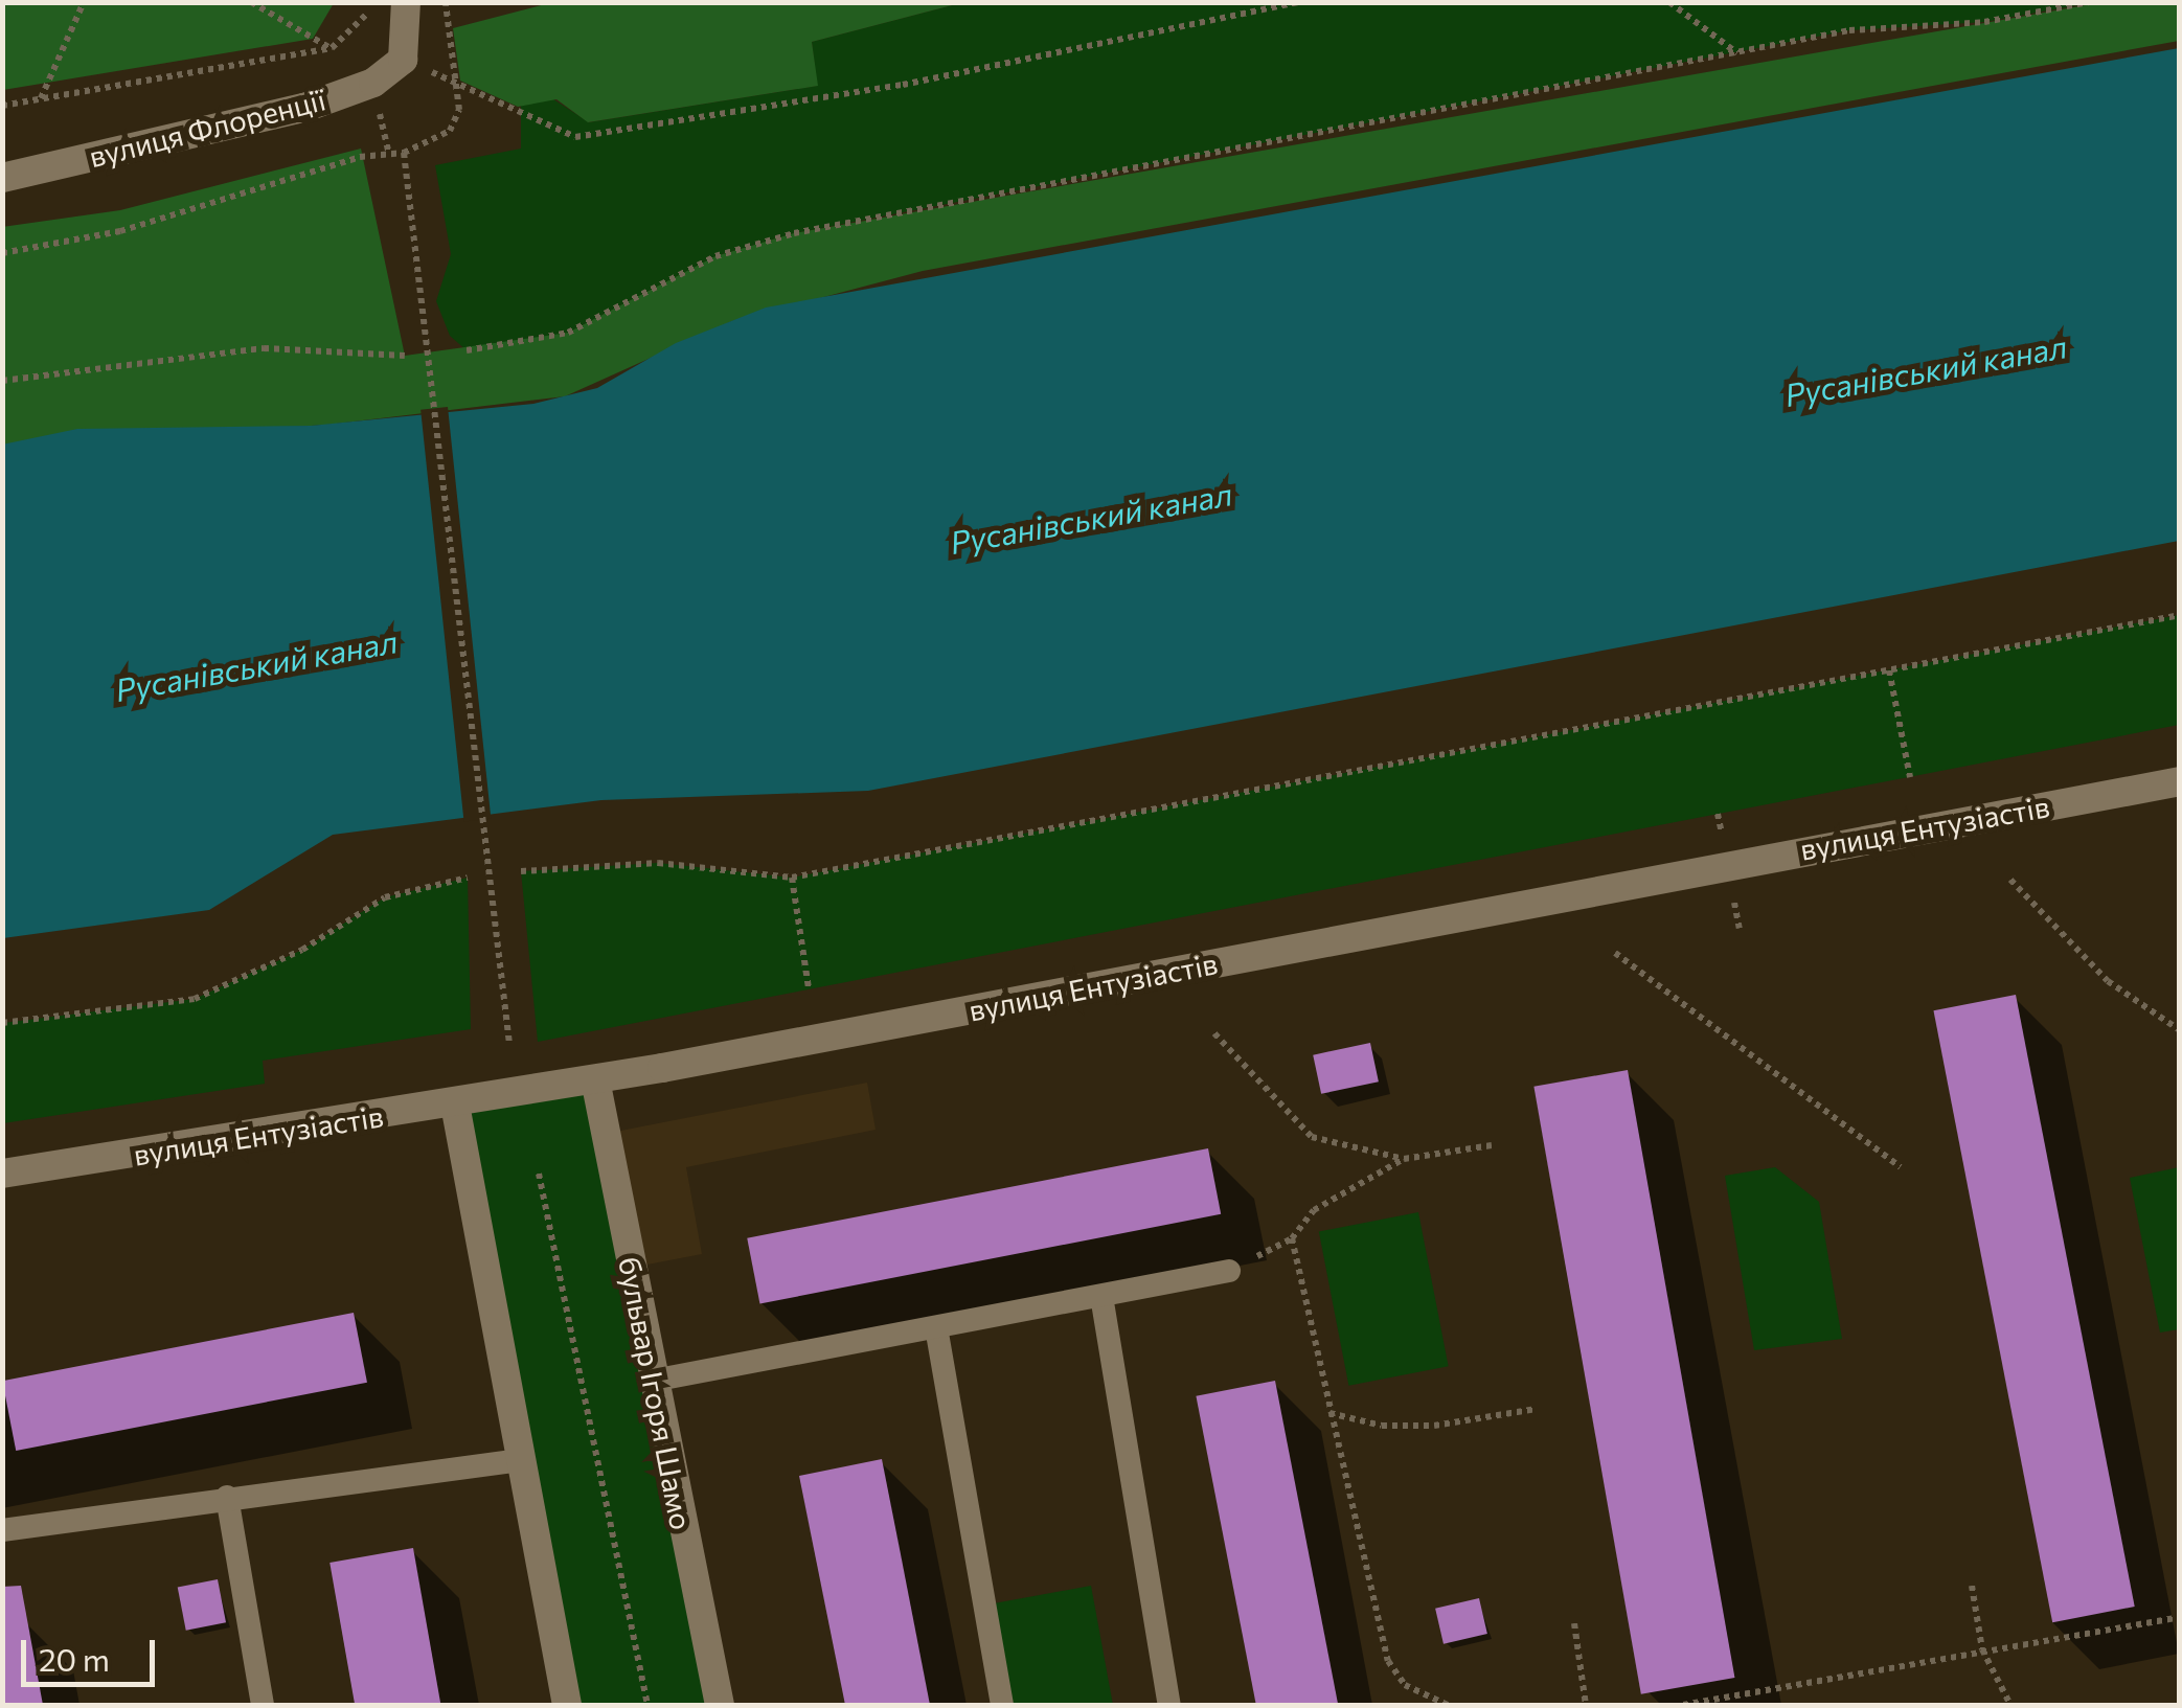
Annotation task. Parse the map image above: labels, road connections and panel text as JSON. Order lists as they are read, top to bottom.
{
  "streets": {
    "street": ["вулиця Флоренції", "вулиця Ентузіастів", "бульвар Ігоря Шамо"]
  },
  "crossings": [
    ["вулиця Ентузіастів", "бульвар Ігоря Шамо"]
  ],
  "water": ["Русанівський канал"],
  "scale_bar": "20 m"
}
